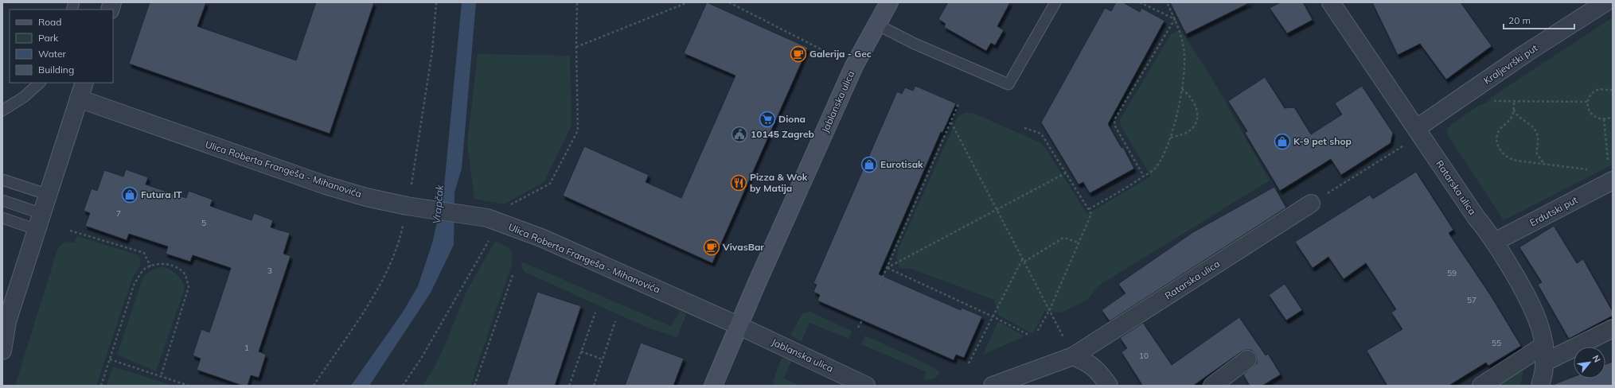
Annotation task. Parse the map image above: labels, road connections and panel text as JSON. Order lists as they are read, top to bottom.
{
  "streets": {
    "street": [
      "Kraljevrški put",
      "Jablanska ulica",
      "Ulica Roberta Frangeša - Mihanovića",
      "Ratarska ulica",
      "Erdutski put"
    ]
  },
  "crossings": [
    ["Kraljevrški put", "Ratarska ulica"],
    ["Jablanska ulica", "Ulica Roberta Frangeša - Mihanovića"],
    ["Ratarska ulica", "Erdutski put"]
  ],
  "water": ["Vrapčak"],
  "places": {
    "cafe": ["Galerija - Gec", "VivasBar"],
    "supermarket": ["Diona"],
    "public building": ["10145 Zagreb"],
    "shop": ["K-9 pet shop", "Eurotisak", "Futura IT"],
    "restaurant": ["Pizza & Wok by Matija"]
  },
  "house_numbers": [
    "7",
    "5",
    "3",
    "59",
    "57",
    "55",
    "1",
    "10"
  ],
  "legend": [
    "Road",
    "Park",
    "Water",
    "Building"
  ],
  "scale_bar": "20 m",
  "north": "top right"
}
